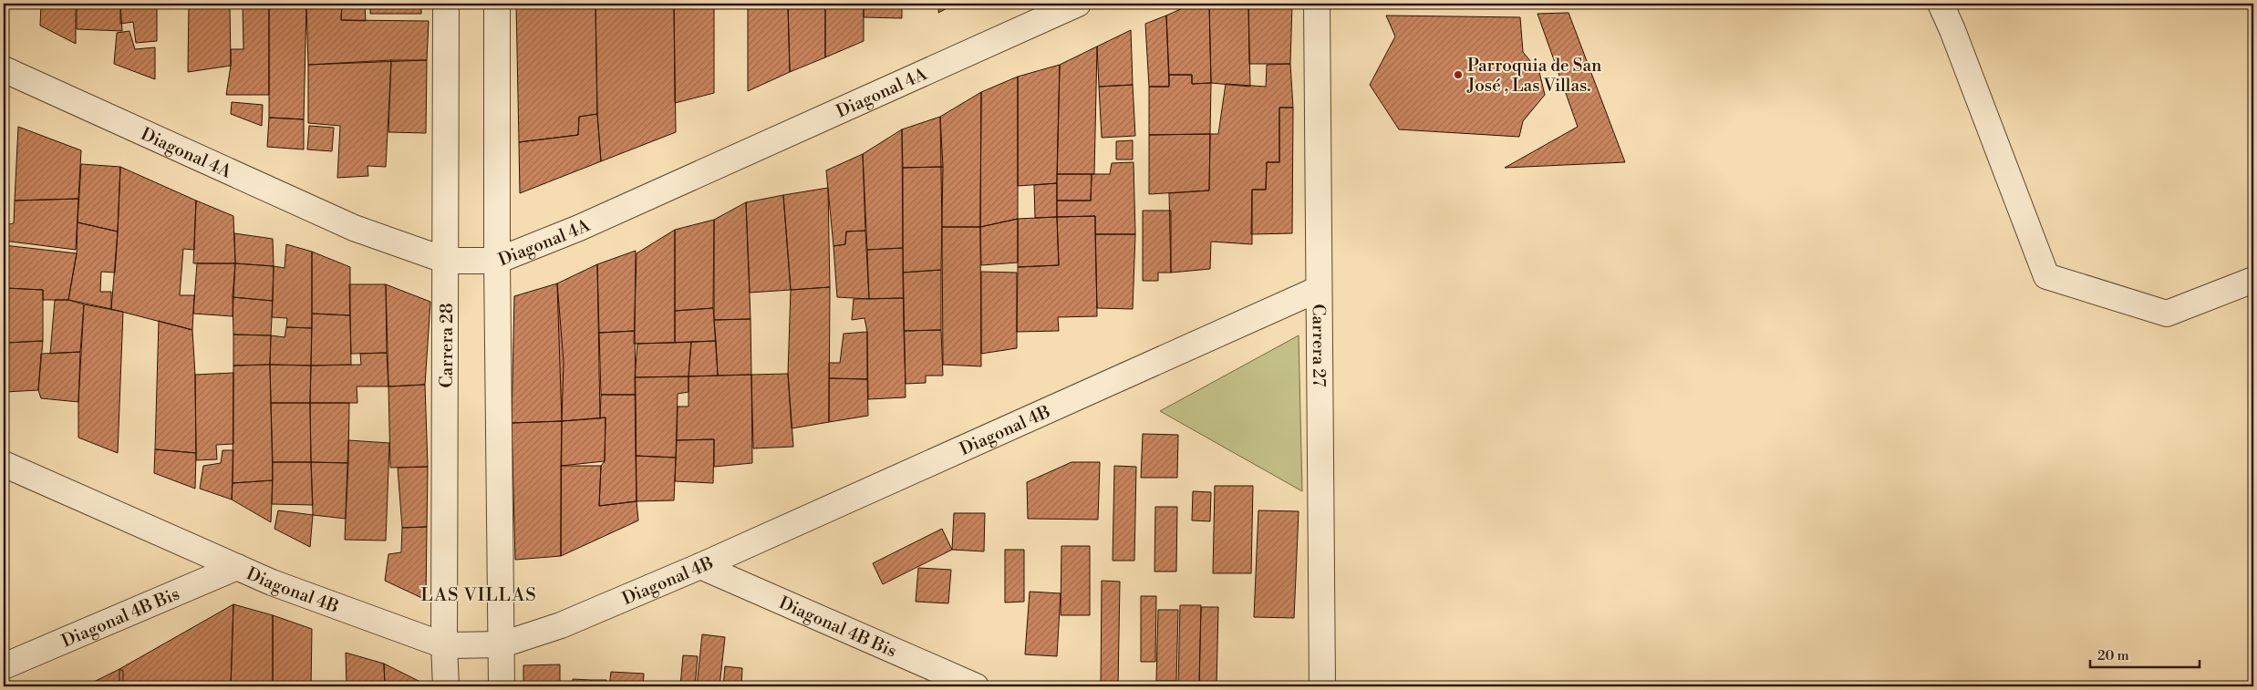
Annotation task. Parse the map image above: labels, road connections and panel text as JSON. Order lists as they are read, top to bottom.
{
  "streets": {
    "street": [
      "Diagonal 4A",
      "Carrera 28",
      "Carrera 27",
      "Diagonal 4B",
      "Diagonal 4B Bis"
    ]
  },
  "crossings": [
    ["Diagonal 4A", "Carrera 28"],
    ["Carrera 28", "Diagonal 4B"],
    ["Carrera 27", "Diagonal 4B"],
    ["Diagonal 4B", "Diagonal 4B Bis"]
  ],
  "districts": ["LAS VILLAS"],
  "places": ["Parroquia de San José , Las Villas."],
  "scale_bar": "20 m"
}
